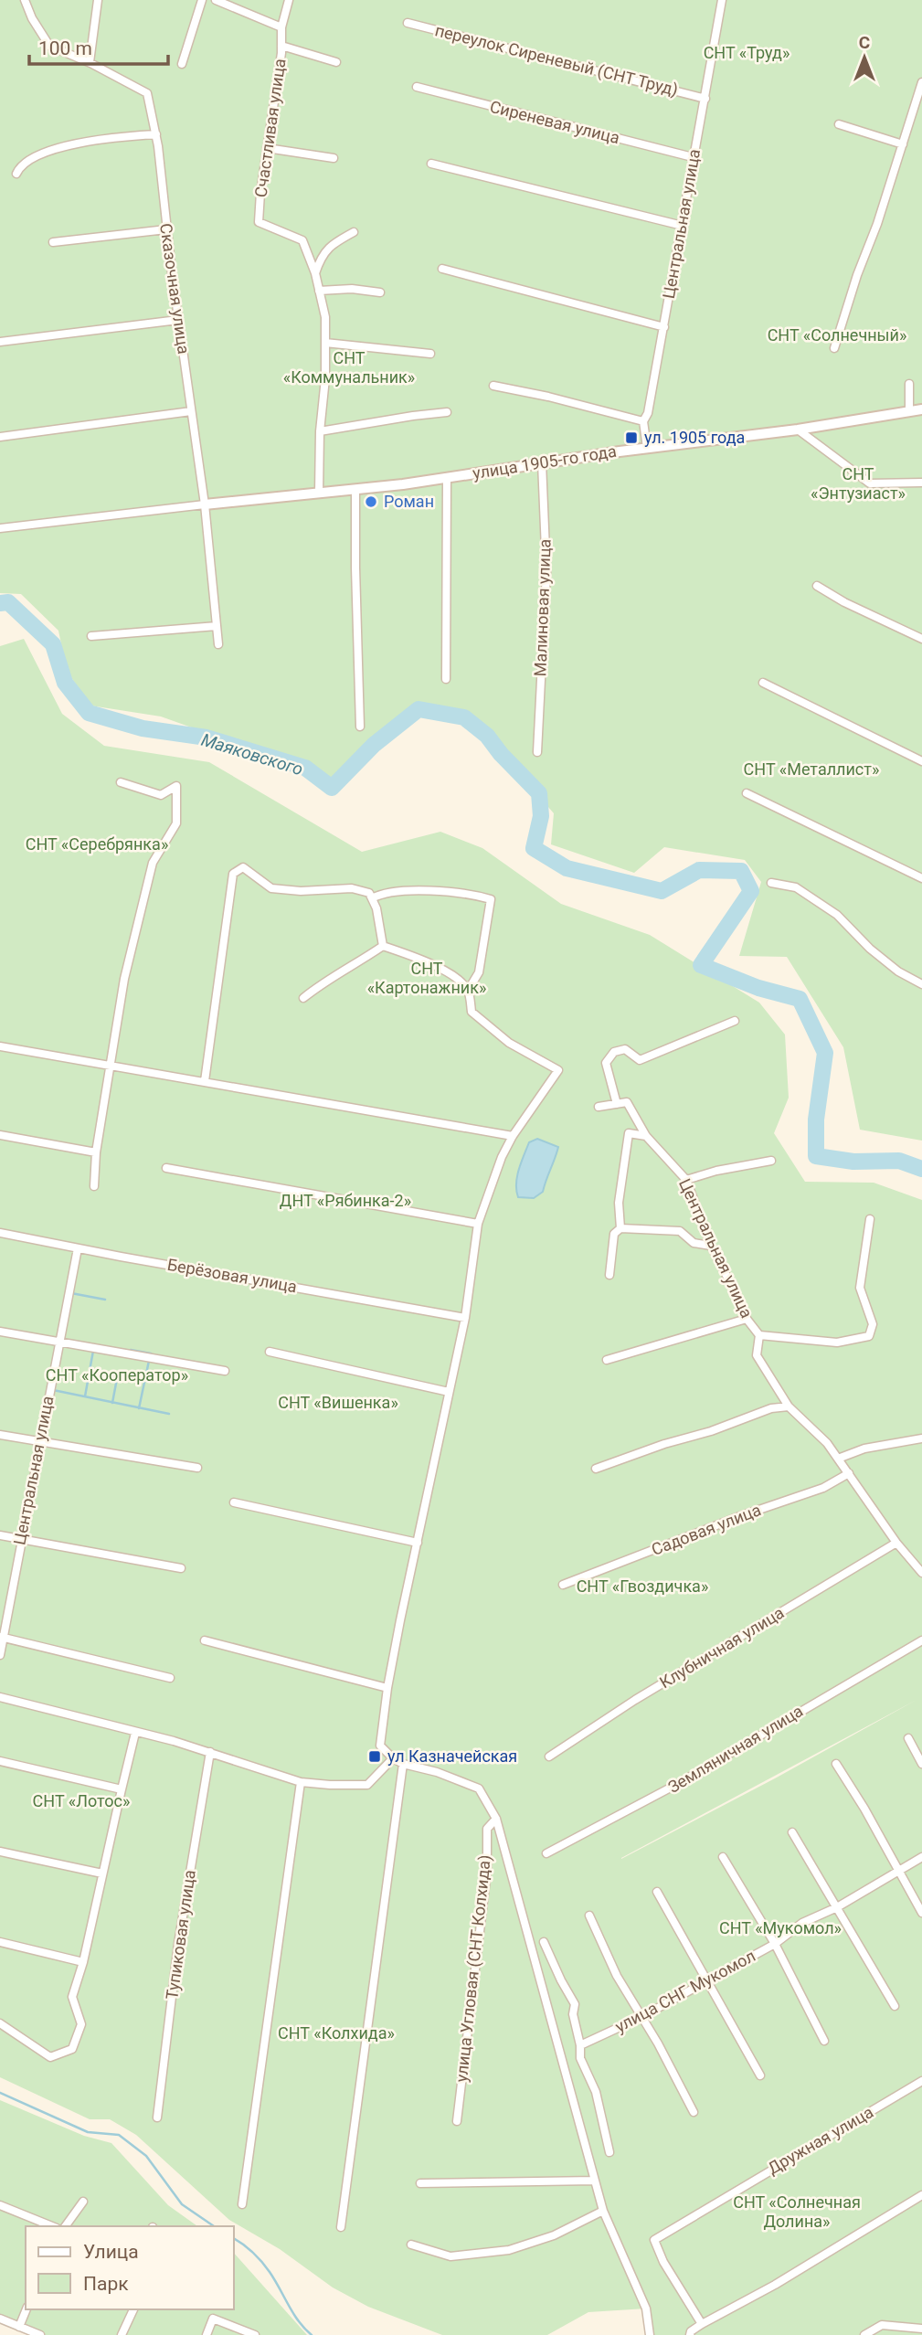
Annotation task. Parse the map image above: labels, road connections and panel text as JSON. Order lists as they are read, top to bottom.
{
  "streets": {
    "street": [
      "переулок Сиреневый (СНТ Труд)",
      "Сиреневая улица",
      "Счастливая улица",
      "Центральная улица",
      "Сказочная улица",
      "улица 1905-го года",
      "Малиновая улица",
      "Берёзовая улица",
      "Садовая улица",
      "Клубничная улица",
      "Земляничная улица",
      "Тупиковая улица",
      "улица Угловая (СНТ Колхида)",
      "улица СНГ Мукомол",
      "Дружная улица"
    ]
  },
  "crossings": [
    ["переулок Сиреневый (СНТ Труд)", "Центральная улица"],
    ["Сиреневая улица", "Центральная улица"],
    ["Счастливая улица", "улица 1905-го года"],
    ["Центральная улица", "улица 1905-го года"],
    ["Центральная улица", "Берёзовая улица"],
    ["Центральная улица", "Садовая улица"],
    ["Центральная улица", "Клубничная улица"],
    ["Сказочная улица", "улица 1905-го года"],
    ["улица 1905-го года", "Малиновая улица"]
  ],
  "water": ["Маяковского"],
  "parks": [
    "СНТ «Труд»",
    "СНТ «Солнечный»",
    "СНТ «Коммунальник»",
    "СНТ «Энтузиаст»",
    "СНТ «Металлист»",
    "СНТ «Серебрянка»",
    "СНТ «Картонажник»",
    "ДНТ «Рябинка-2»",
    "СНТ «Кооператор»",
    "СНТ «Вишенка»",
    "СНТ «Гвоздичка»",
    "СНТ «Лотос»",
    "СНТ «Мукомол»",
    "СНТ «Колхида»",
    "СНТ «Солнечная Долина»"
  ],
  "places": {
    "transit": ["ул. 1905 года", "ул Казначейская"],
    "other": ["Роман"]
  },
  "legend": ["Улица", "Парк"],
  "scale_bar": "100 m",
  "north": "top"
}
